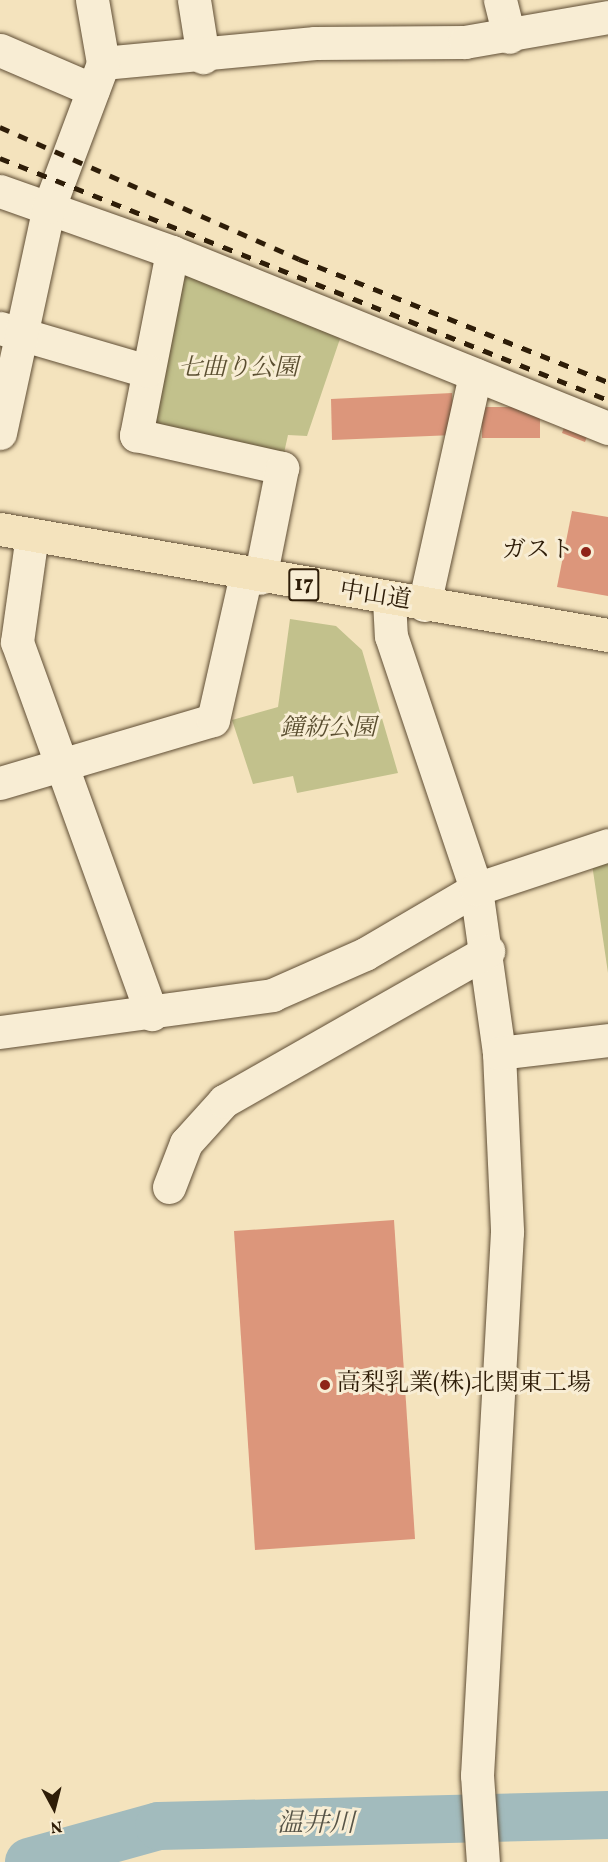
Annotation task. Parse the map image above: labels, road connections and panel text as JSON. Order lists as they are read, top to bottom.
{
  "streets": {
    "highway": ["17", "中山道"]
  },
  "water": ["温井川"],
  "parks": ["七曲り公園", "鐘紡公園"],
  "places": ["ガスト", "高梨乳業(株)北関東工場"],
  "north": "bottom"
}
